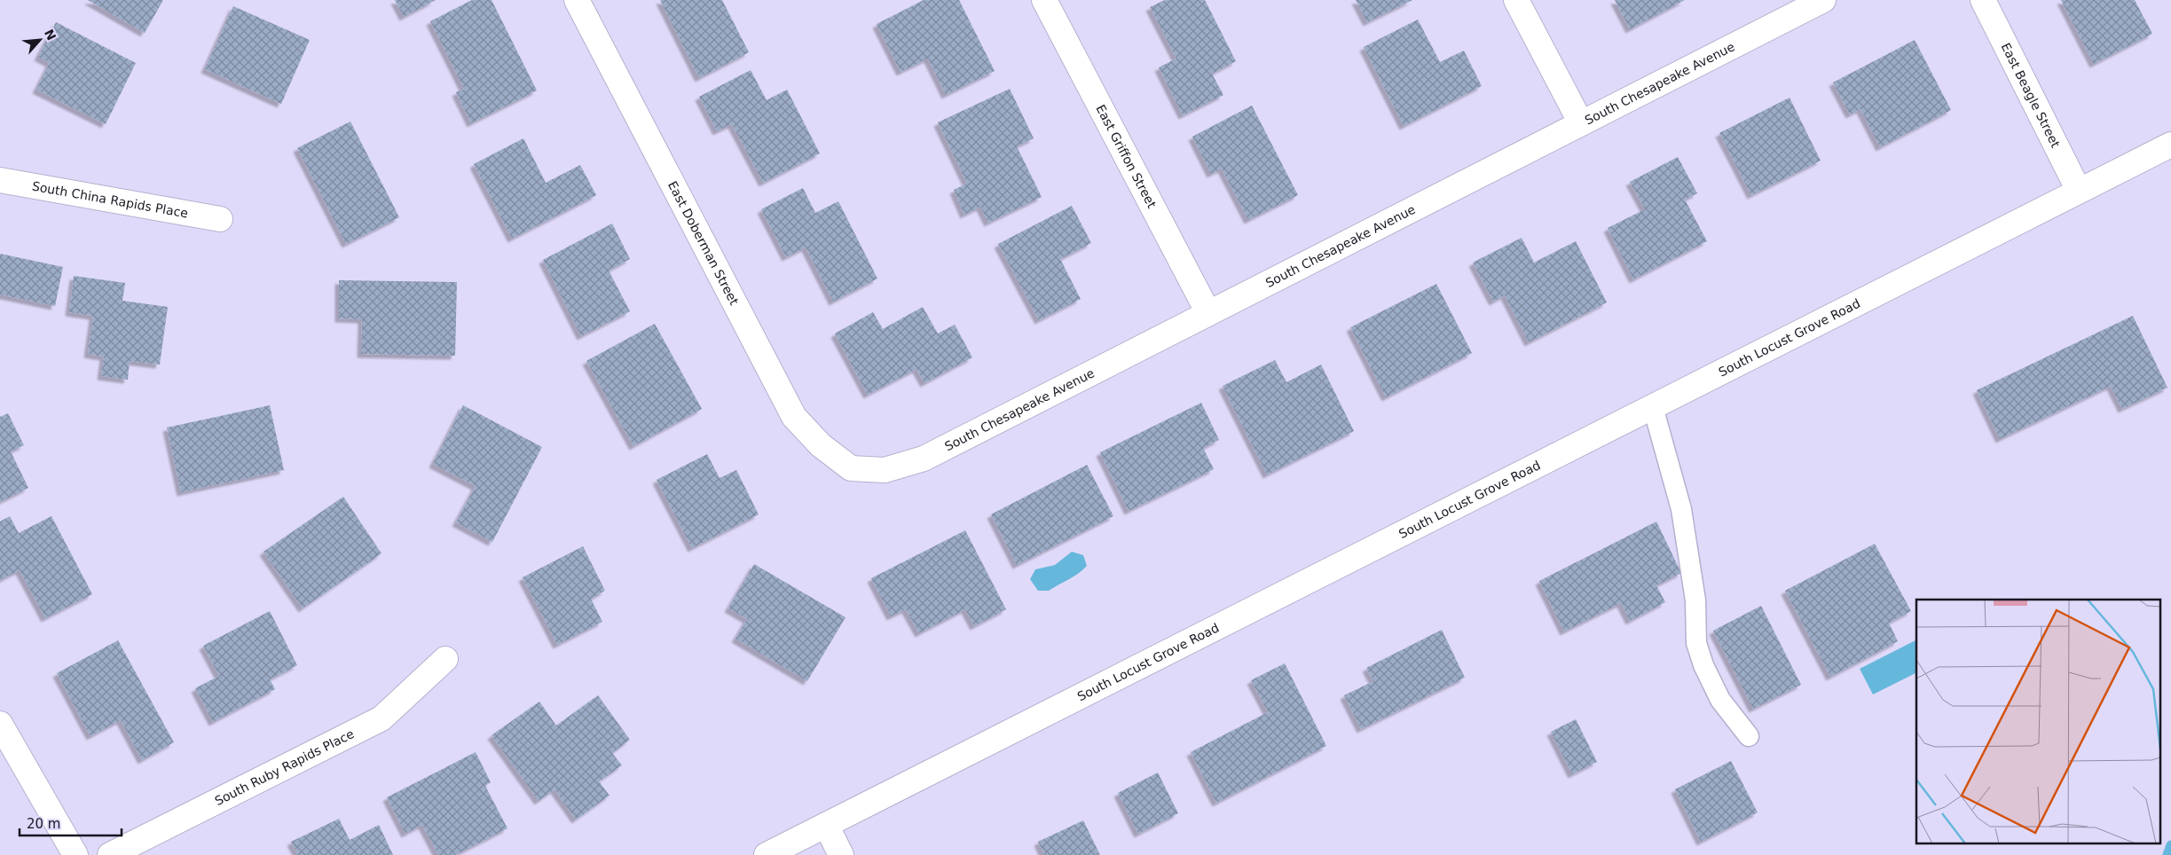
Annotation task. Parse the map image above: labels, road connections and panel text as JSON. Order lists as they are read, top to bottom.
{
  "streets": {
    "street": [
      "South Chesapeake Avenue",
      "East Beagle Street",
      "East Griffon Street",
      "South China Rapids Place",
      "East Doberman Street",
      "South Locust Grove Road",
      "South Ruby Rapids Place"
    ]
  },
  "crossings": [
    ["South Chesapeake Avenue", "East Griffon Street"],
    ["South Chesapeake Avenue", "East Doberman Street"],
    ["East Beagle Street", "South Locust Grove Road"]
  ],
  "scale_bar": "20 m",
  "north": "top right"
}
